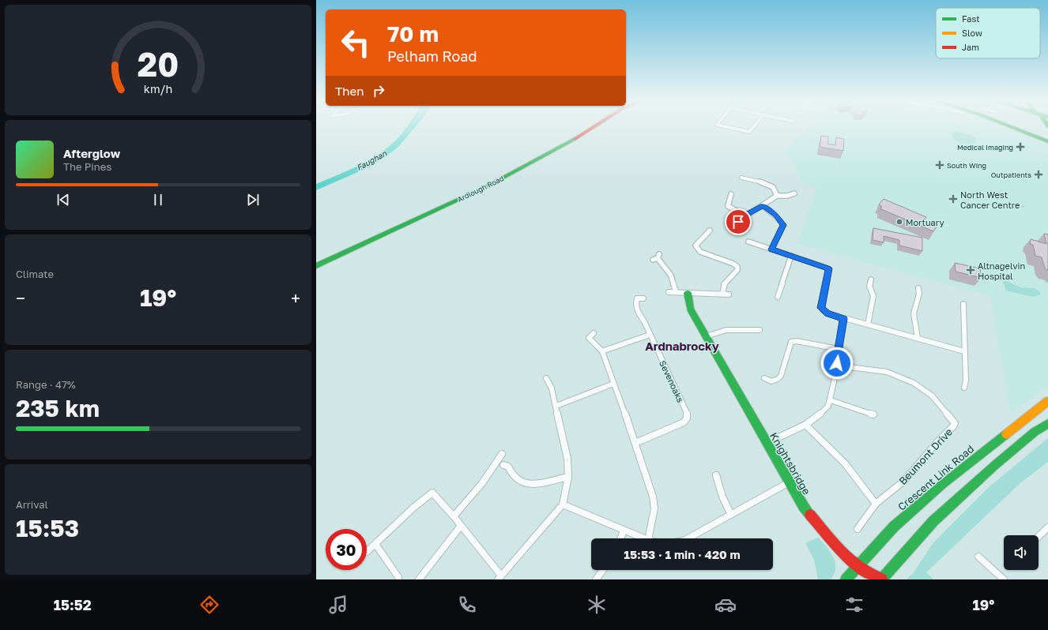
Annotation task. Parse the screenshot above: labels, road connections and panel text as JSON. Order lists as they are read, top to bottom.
{
  "streets": {
    "main road": ["Ardlough Road", "Knightsbridge", "Crescent Link Road"],
    "street": ["Sevenoaks", "Beumont Drive"]
  },
  "crossings": [
    ["Knightsbridge", "Crescent Link Road"]
  ],
  "districts": ["Ardnabrocky"],
  "water": ["Faughan"],
  "places": {
    "health": [
      "Medical Imaging",
      "South Wing",
      "Outpatients",
      "North West Cancer Centre",
      "Altnagelvin Hospital"
    ],
    "other": ["Mortuary"]
  },
  "legend": ["Fast", "Slow", "Jam"],
  "page": {
    "turn": ["70 m", "Pelham Road"],
    "then": "Then",
    "song": ["Afterglow", "The Pines"],
    "tile": [
      "Climate",
      ["Range · 47%", "235 km"],
      ["Arrival", "15:53"]
    ],
    "heat": ["−", "19°", "+"],
    "limit": "30",
    "trip": "15:53 · 1 min · 420 m",
    "tabs": ["15:52", "19°"],
    "gauge": ["20", "km/h"]
  }
}
